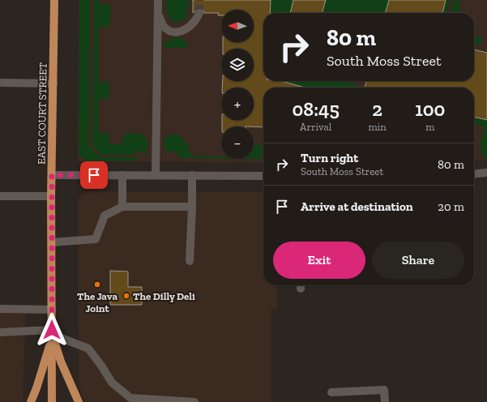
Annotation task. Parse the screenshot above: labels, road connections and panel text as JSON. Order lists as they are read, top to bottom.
{
  "streets": {
    "main road": ["EAST COURT STREET"]
  },
  "places": ["The Java Joint", "The Dilly Deli"],
  "north": "left",
  "page": {
    "map_buttons": ["+", "−"],
    "turn": ["80 m", "South Moss Street"],
    "eta": [
      "08:45",
      "Arrival",
      "2",
      "min",
      "100",
      "m"
    ],
    "list": [
      {
        "name": "Turn right",
        "note": "South Moss Street",
        "value": "80 m"
      },
      {
        "name": "Arrive at destination",
        "value": "20 m"
      }
    ],
    "buttons": ["Exit", "Share"]
  }
}
